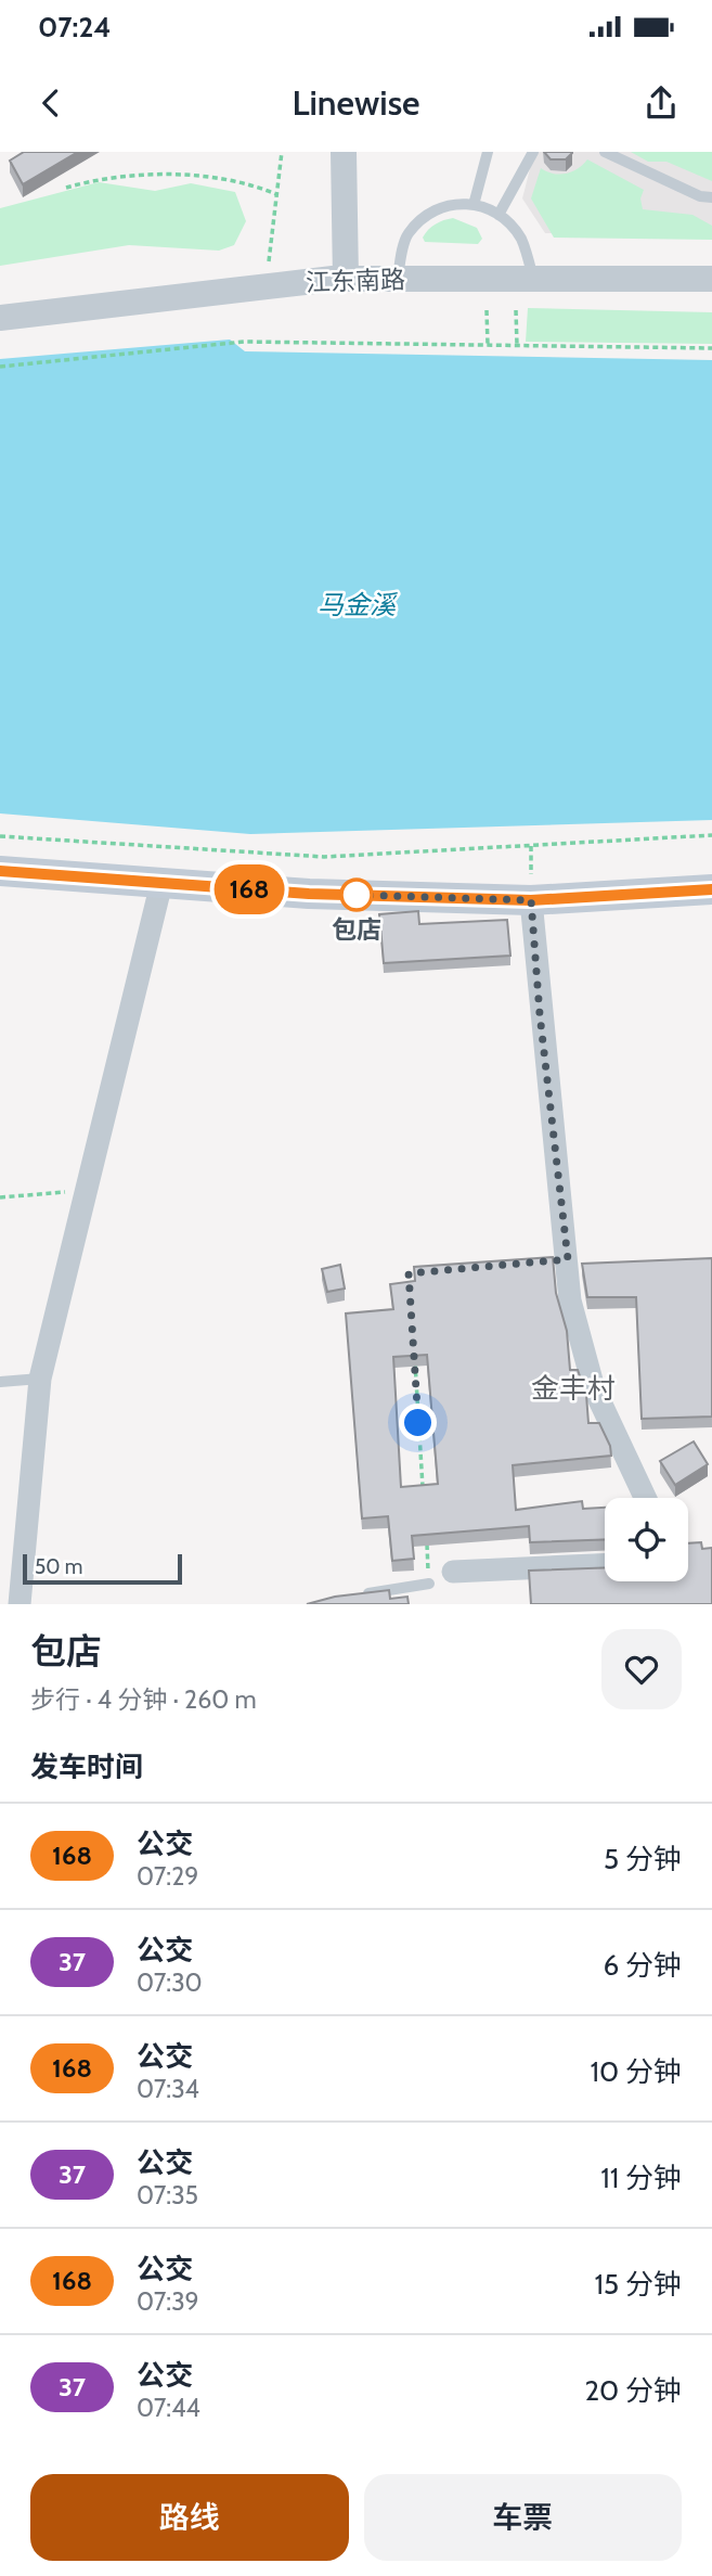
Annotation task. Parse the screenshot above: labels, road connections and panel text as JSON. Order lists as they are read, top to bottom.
{
  "streets": {
    "street": ["江东南路"]
  },
  "districts": ["金丰村"],
  "water": ["马金溪"],
  "places": ["包店"],
  "lines": ["bus line 168"],
  "scale_bar": "50 m",
  "page": {
    "status": "07:24",
    "header": "Linewise",
    "on_map": "168",
    "scale": "50 m",
    "heading": [
      ["包店", "步行 · 4 分钟 · 260 m"],
      "发车时间"
    ],
    "list": [
      {
        "mark": "168",
        "name": "公交",
        "note": "07:29",
        "value": "5 分钟"
      },
      {
        "mark": "37",
        "name": "公交",
        "note": "07:30",
        "value": "6 分钟"
      },
      {
        "mark": "168",
        "name": "公交",
        "note": "07:34",
        "value": "10 分钟"
      },
      {
        "mark": "37",
        "name": "公交",
        "note": "07:35",
        "value": "11 分钟"
      },
      {
        "mark": "168",
        "name": "公交",
        "note": "07:39",
        "value": "15 分钟"
      },
      {
        "mark": "37",
        "name": "公交",
        "note": "07:44",
        "value": "20 分钟"
      }
    ],
    "buttons": ["路线", "车票"]
  }
}
